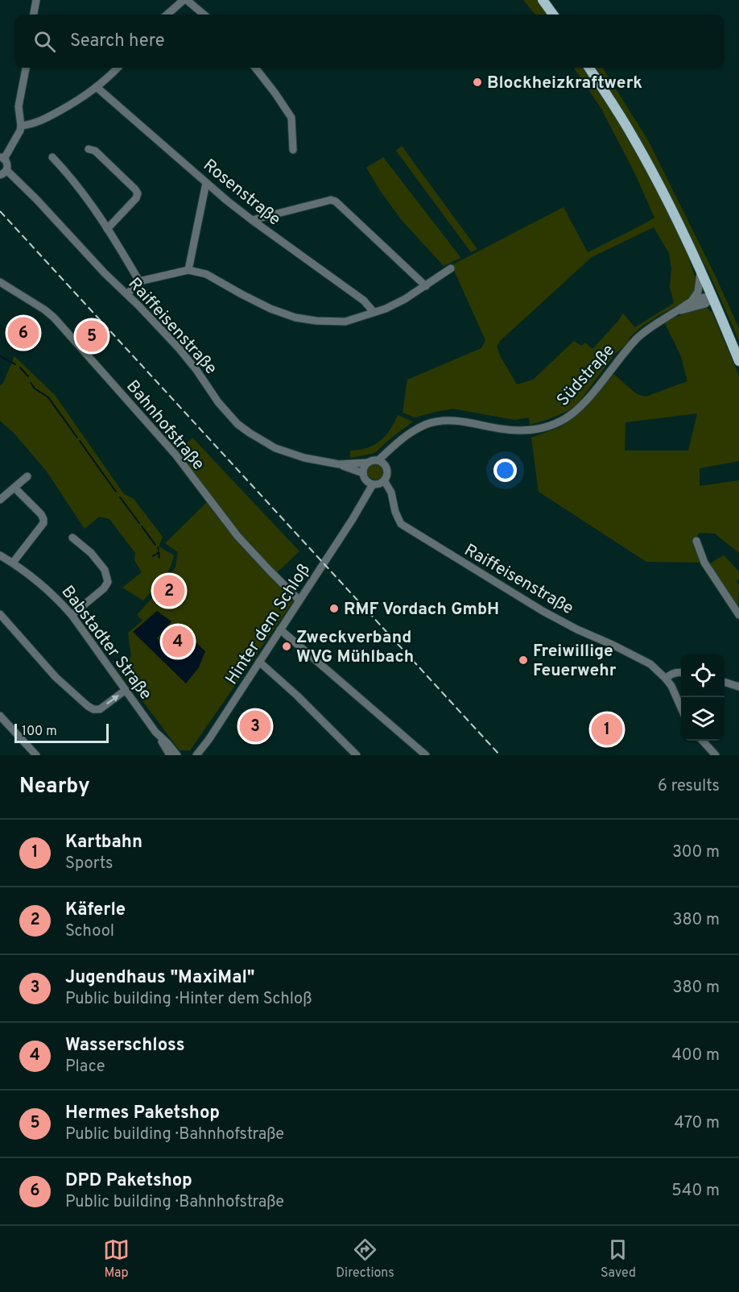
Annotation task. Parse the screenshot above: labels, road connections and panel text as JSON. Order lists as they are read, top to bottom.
{
  "streets": {
    "street": [
      "Rosenstraße",
      "Raiffeisenstraße",
      "Südstraße",
      "Bahnhofstraße",
      "Hinter dem Schloß",
      "Babstadter Straße"
    ]
  },
  "crossings": [
    ["Raiffeisenstraße", "Südstraße"],
    ["Raiffeisenstraße", "Hinter dem Schloß"],
    ["Südstraße", "Hinter dem Schloß"],
    ["Bahnhofstraße", "Hinter dem Schloß"]
  ],
  "places": [
    "Blockheizkraftwerk",
    "RMF Vordach GmbH",
    "Zweckverband WVG Mühlbach",
    "Freiwillige Feuerwehr"
  ],
  "scale_bar": "100 m",
  "page": {
    "search": "Search here",
    "pins": [
      "6",
      "5",
      "2",
      "4",
      "3",
      "1"
    ],
    "scale": "100 m",
    "heading": ["Nearby", "6 results"],
    "list": [
      {
        "mark": "1",
        "name": "Kartbahn",
        "note": "Sports",
        "value": "300 m"
      },
      {
        "mark": "2",
        "name": "Käferle",
        "note": "School",
        "value": "380 m"
      },
      {
        "mark": "3",
        "name": "Jugendhaus \"MaxiMal\"",
        "note": "Public building · Hinter dem Schloß",
        "value": "380 m"
      },
      {
        "mark": "4",
        "name": "Wasserschloss",
        "note": "Place",
        "value": "400 m"
      },
      {
        "mark": "5",
        "name": "Hermes Paketshop",
        "note": "Public building · Bahnhofstraße",
        "value": "470 m"
      },
      {
        "mark": "6",
        "name": "DPD Paketshop",
        "note": "Public building · Bahnhofstraße",
        "value": "540 m"
      }
    ],
    "nav": ["Map", "Directions", "Saved"]
  }
}
